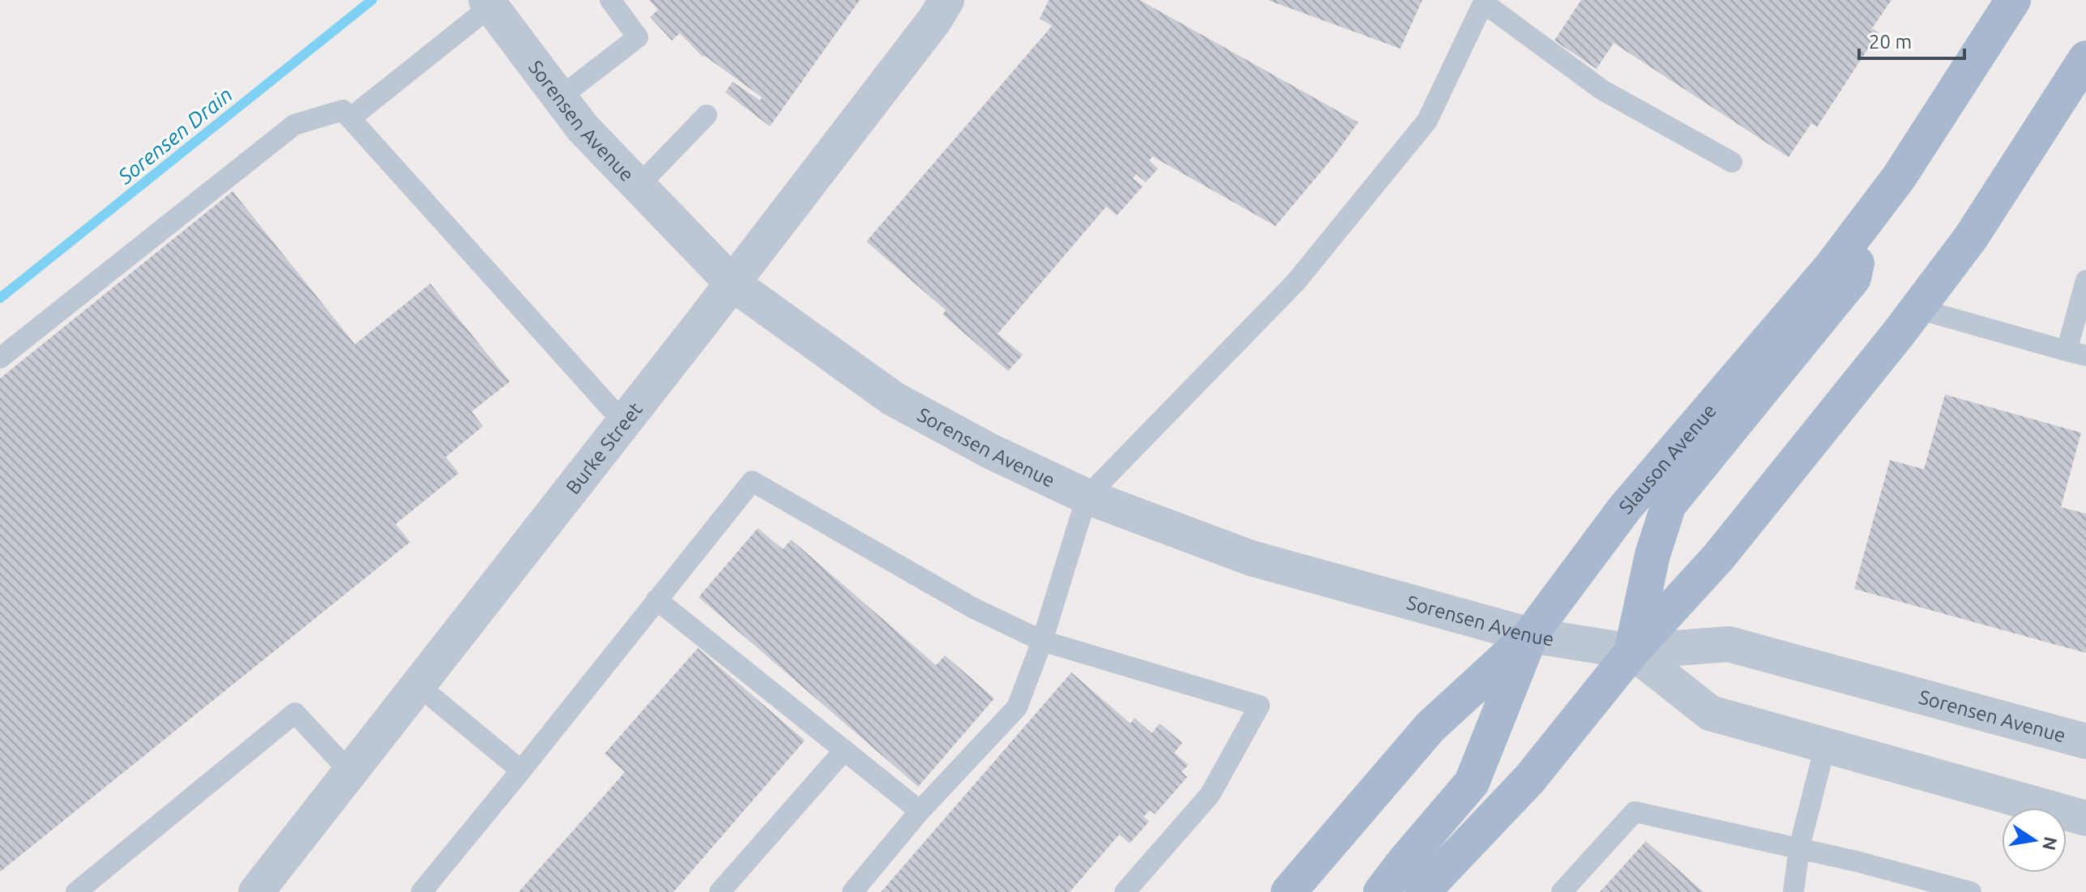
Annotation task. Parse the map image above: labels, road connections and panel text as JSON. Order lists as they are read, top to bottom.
{
  "streets": {
    "main road": ["Slauson Avenue"],
    "street": ["Sorensen Avenue", "Burke Street"]
  },
  "crossings": [
    ["Sorensen Avenue", "Burke Street"],
    ["Sorensen Avenue", "Slauson Avenue"]
  ],
  "water": ["Sorensen Drain"],
  "scale_bar": "20 m",
  "north": "right"
}
